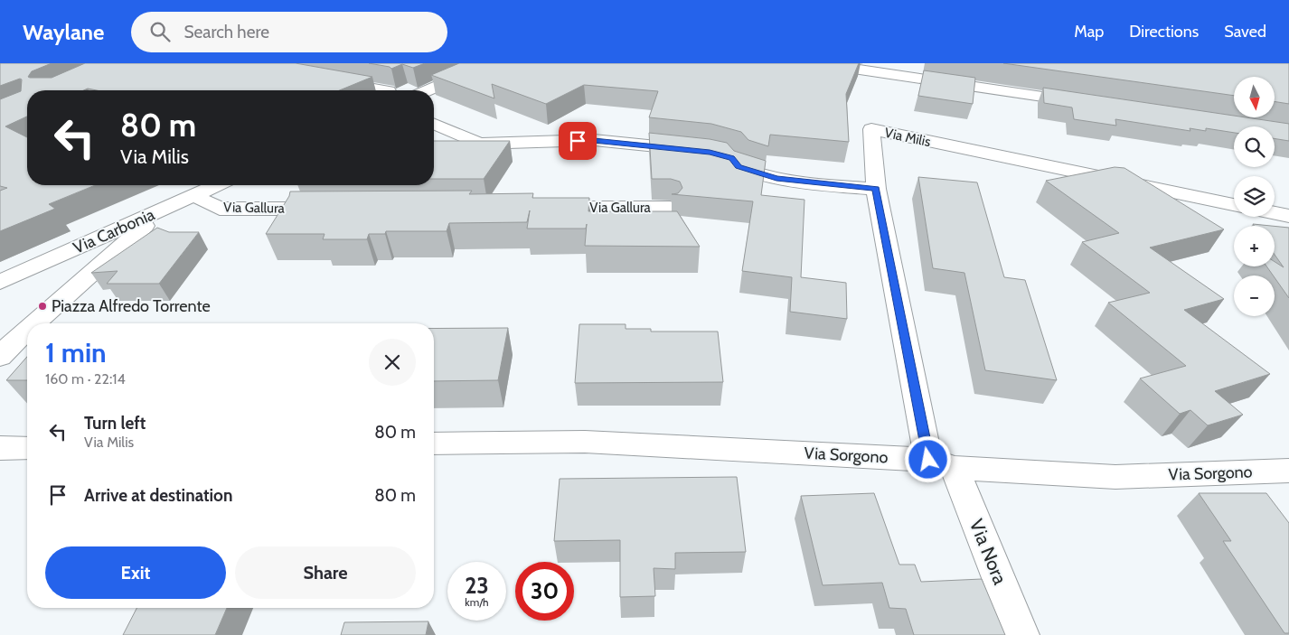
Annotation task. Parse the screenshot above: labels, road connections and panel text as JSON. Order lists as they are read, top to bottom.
{
  "streets": {
    "street": [
      "Via Milis",
      "Via Gallura",
      "Via Carbonia",
      "Via Sorgono",
      "Via Nora"
    ]
  },
  "crossings": [
    ["Via Milis", "Via Nora"],
    ["Via Gallura", "Via Carbonia"],
    ["Via Sorgono", "Via Nora"]
  ],
  "places": ["Piazza Alfredo Torrente"],
  "north": "bottom",
  "page": {
    "header": "Waylane",
    "search": "Search here",
    "nav": ["Map", "Directions", "Saved"],
    "map_buttons": ["+", "−"],
    "turn": ["80 m", "Via Milis"],
    "heading": ["1 min", "160 m · 22:14"],
    "list": [
      {
        "name": "Turn left",
        "note": "Via Milis",
        "value": "80 m"
      },
      {
        "name": "Arrive at destination",
        "value": "80 m"
      }
    ],
    "buttons": ["Exit", "Share"],
    "speed": "23 km/h",
    "limit": "30"
  }
}
